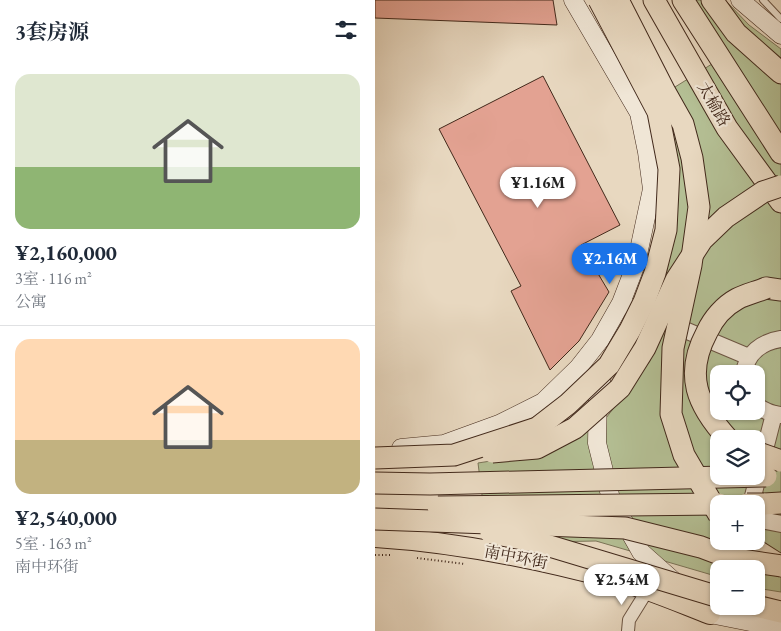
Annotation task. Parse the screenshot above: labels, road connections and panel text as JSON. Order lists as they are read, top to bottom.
{
  "streets": {
    "highway": ["太榆路"],
    "main road": ["南中环街"]
  },
  "page": {
    "heading": "3套房源",
    "list": [
      {
        "name": "¥2,160,000",
        "note": "3室 · 116 m² · 公寓"
      },
      {
        "name": "¥2,540,000",
        "note": "5室 · 163 m² · 南中环街"
      }
    ],
    "price": ["¥1.16M", "¥2.16M", "¥2.54M"],
    "map_buttons": ["+", "−"]
  }
}
